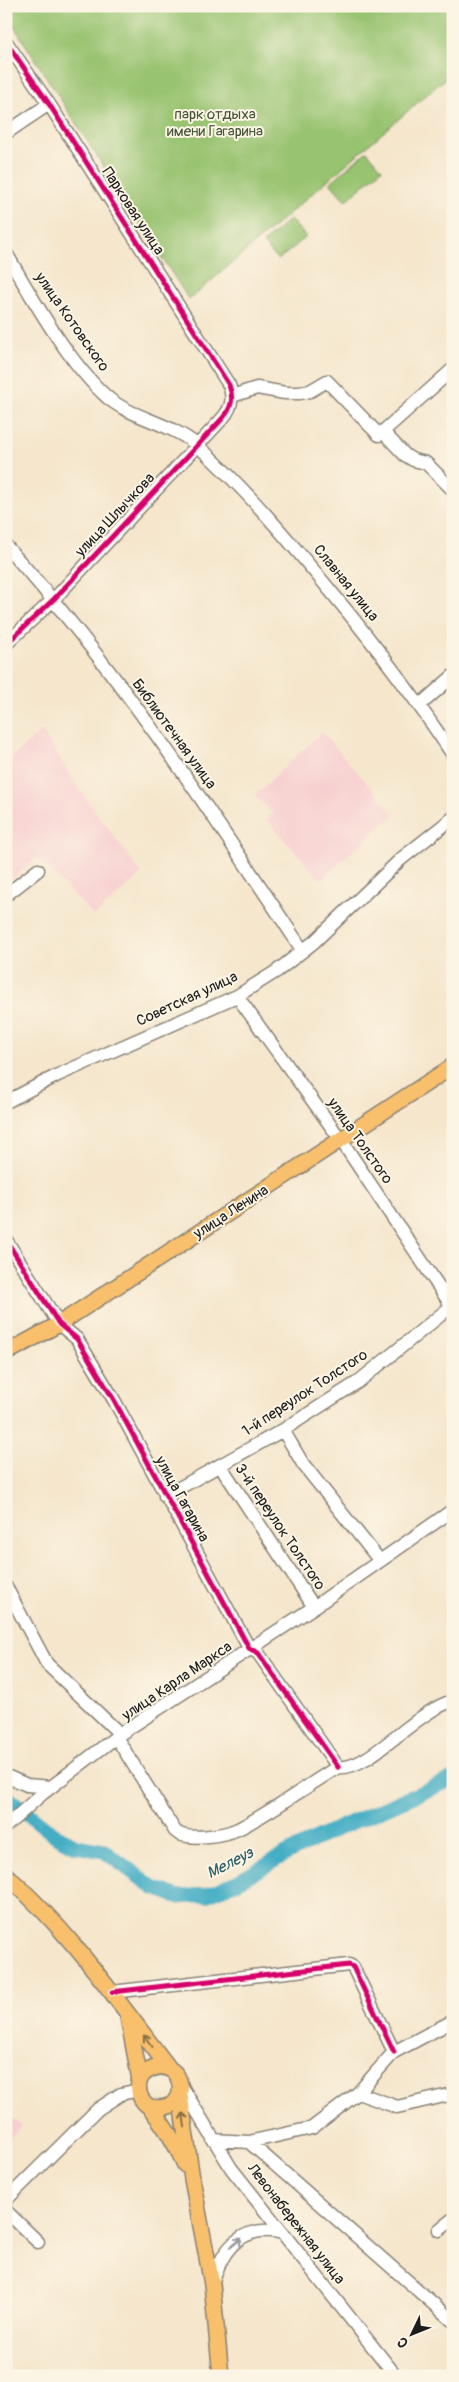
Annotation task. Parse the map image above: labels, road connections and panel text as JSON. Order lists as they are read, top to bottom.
{
  "streets": {
    "main road": ["улица Ленина"],
    "street": [
      "Парковая улица",
      "улица Котовского",
      "улица Шлычкова",
      "Славная улица",
      "Библиотечная улица",
      "Советская улица",
      "улица Толстого",
      "1-й переулок Толстого",
      "улица Гагарина",
      "3-й переулок Толстого",
      "улица Карла Маркса",
      "Левонабережная улица"
    ]
  },
  "crossings": [
    ["Парковая улица", "улица Шлычкова"],
    ["улица Котовского", "улица Шлычкова"],
    ["улица Котовского", "Славная улица"],
    ["улица Шлычкова", "Славная улица"],
    ["улица Шлычкова", "Библиотечная улица"],
    ["Библиотечная улица", "Советская улица"],
    ["Советская улица", "улица Толстого"],
    ["улица Толстого", "улица Ленина"],
    ["улица Толстого", "1-й переулок Толстого"],
    ["улица Ленина", "улица Гагарина"],
    ["1-й переулок Толстого", "улица Гагарина"],
    ["1-й переулок Толстого", "3-й переулок Толстого"],
    ["улица Гагарина", "улица Карла Маркса"],
    ["3-й переулок Толстого", "улица Карла Маркса"]
  ],
  "water": ["Мелеуз"],
  "parks": ["парк отдыха имени Гагарина"],
  "north": "bottom left"
}
